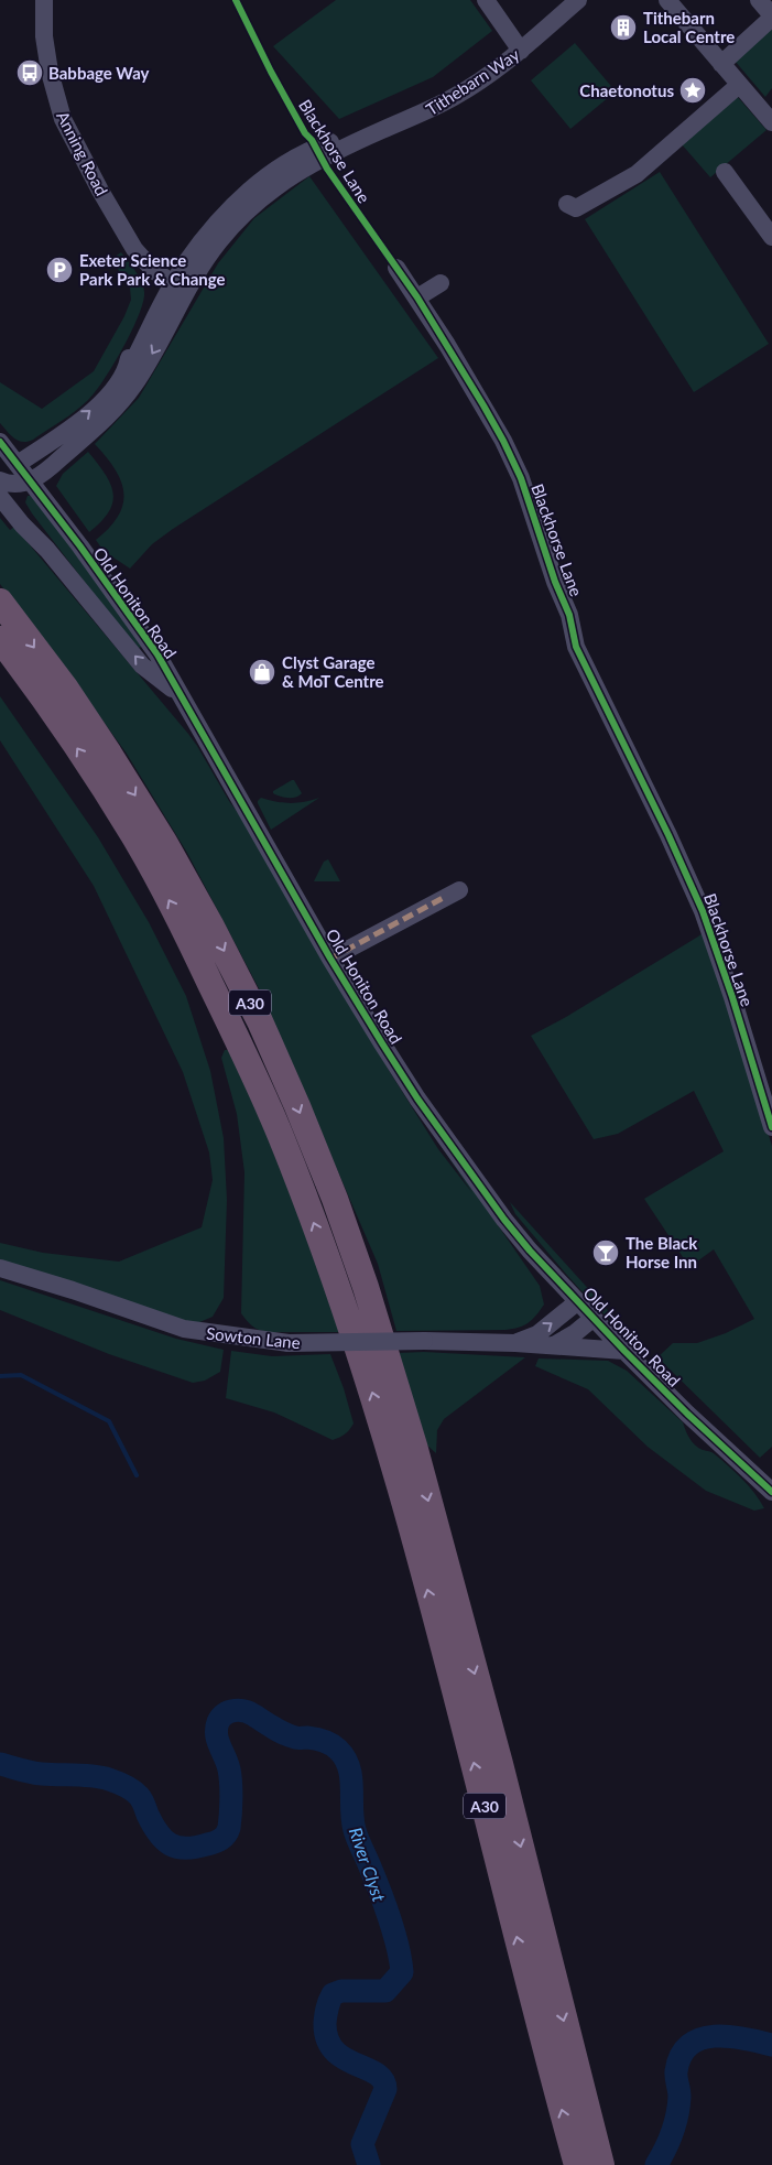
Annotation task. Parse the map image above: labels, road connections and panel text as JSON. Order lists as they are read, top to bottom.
{
  "streets": {
    "highway": ["A30"],
    "street": [
      "Tithebarn Way",
      "Blackhorse Lane",
      "Anning Road",
      "Old Honiton Road",
      "Sowton Lane"
    ]
  },
  "crossings": [
    ["Tithebarn Way", "Anning Road"],
    ["Tithebarn Way", "Old Honiton Road"],
    ["Old Honiton Road", "Sowton Lane"]
  ],
  "water": ["River Clyst"],
  "places": {
    "building": ["Tithebarn Local Centre"],
    "bus stop": ["Babbage Way"],
    "place": ["Chaetonotus"],
    "parking": ["Exeter Science Park Park & Change"],
    "shop": ["Clyst Garage & MoT Centre"],
    "bar": ["The Black Horse Inn"]
  }
}
